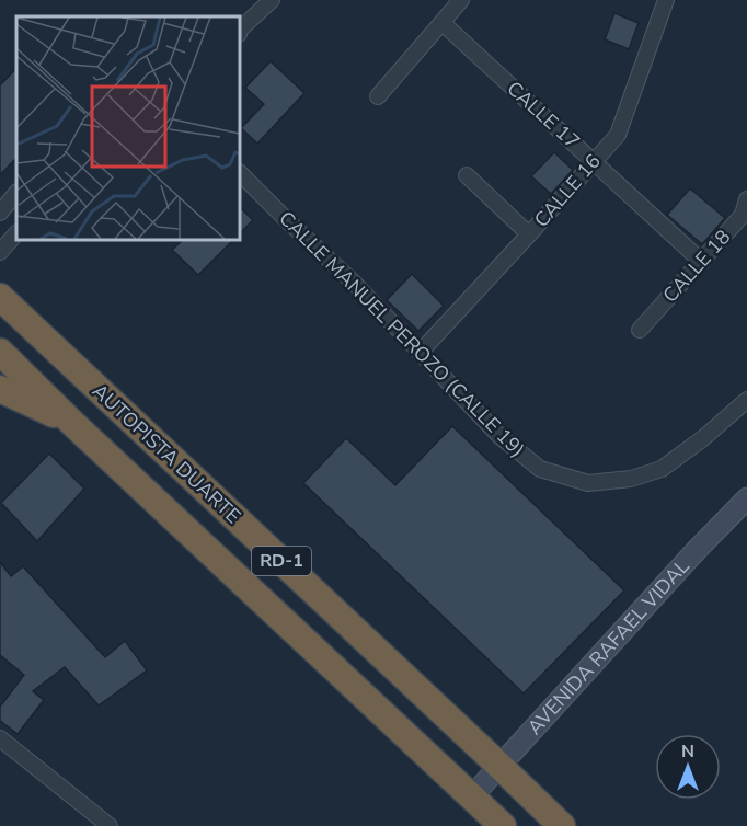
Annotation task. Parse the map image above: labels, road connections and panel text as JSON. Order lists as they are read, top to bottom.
{
  "streets": {
    "highway": ["AUTOPISTA DUARTE", "RD-1"],
    "main road": ["AVENIDA RAFAEL VIDAL"],
    "street": [
      "CALLE 17",
      "CALLE 16",
      "CALLE 18",
      "CALLE MANUEL PEROZO (CALLE 19)"
    ]
  },
  "crossings": [
    ["CALLE 17", "CALLE 16"],
    ["CALLE 17", "CALLE 18"],
    ["CALLE 16", "CALLE MANUEL PEROZO (CALLE 19)"],
    ["AUTOPISTA DUARTE", "AVENIDA RAFAEL VIDAL"]
  ],
  "north": "top"
}
